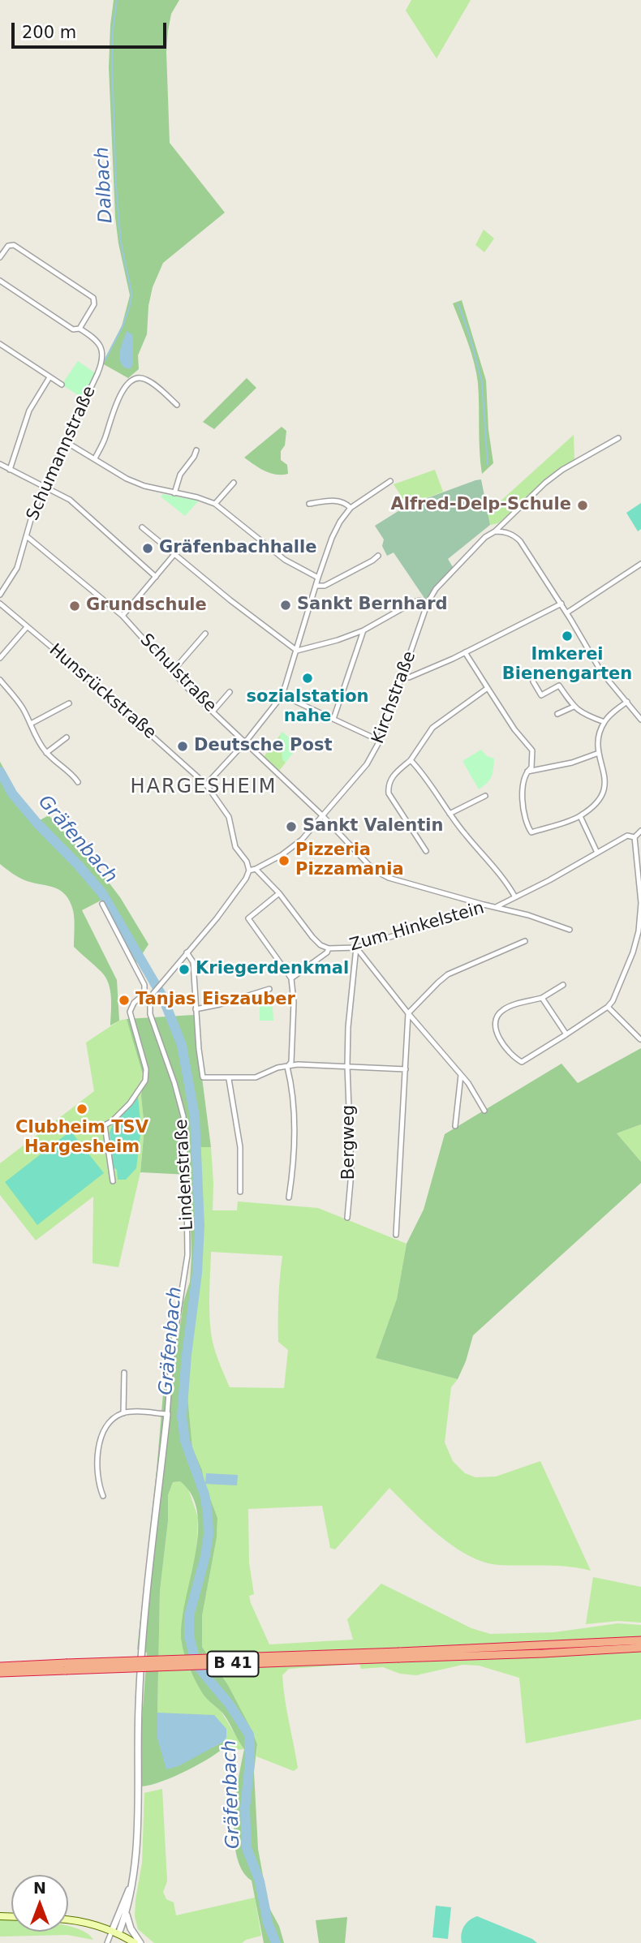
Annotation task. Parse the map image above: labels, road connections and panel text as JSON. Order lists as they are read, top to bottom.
{
  "streets": {
    "highway": ["B 41"],
    "street": [
      "Schumannstraße",
      "Schulstraße",
      "Hunsrückstraße",
      "Kirchstraße",
      "Zum Hinkelstein",
      "Bergweg",
      "Lindenstraße"
    ]
  },
  "crossings": [
    ["Schumannstraße", "Schulstraße"],
    ["Schulstraße", "Kirchstraße"],
    ["Schulstraße", "Zum Hinkelstein"],
    ["Hunsrückstraße", "Kirchstraße"],
    ["Kirchstraße", "Zum Hinkelstein"],
    ["Zum Hinkelstein", "Bergweg"]
  ],
  "districts": ["HARGESHEIM"],
  "water": ["Dalbach", "Gräfenbach"],
  "places": [
    "Alfred-Delp-Schule",
    "Gräfenbachhalle",
    "Sankt Bernhard",
    "Grundschule",
    "Imkerei Bienengarten",
    "sozialstation nahe",
    "Deutsche Post",
    "Sankt Valentin",
    "Pizzeria Pizzamania",
    "Kriegerdenkmal",
    "Tanjas Eiszauber",
    "Clubheim TSV Hargesheim"
  ],
  "scale_bar": "200 m",
  "north": "top"
}
